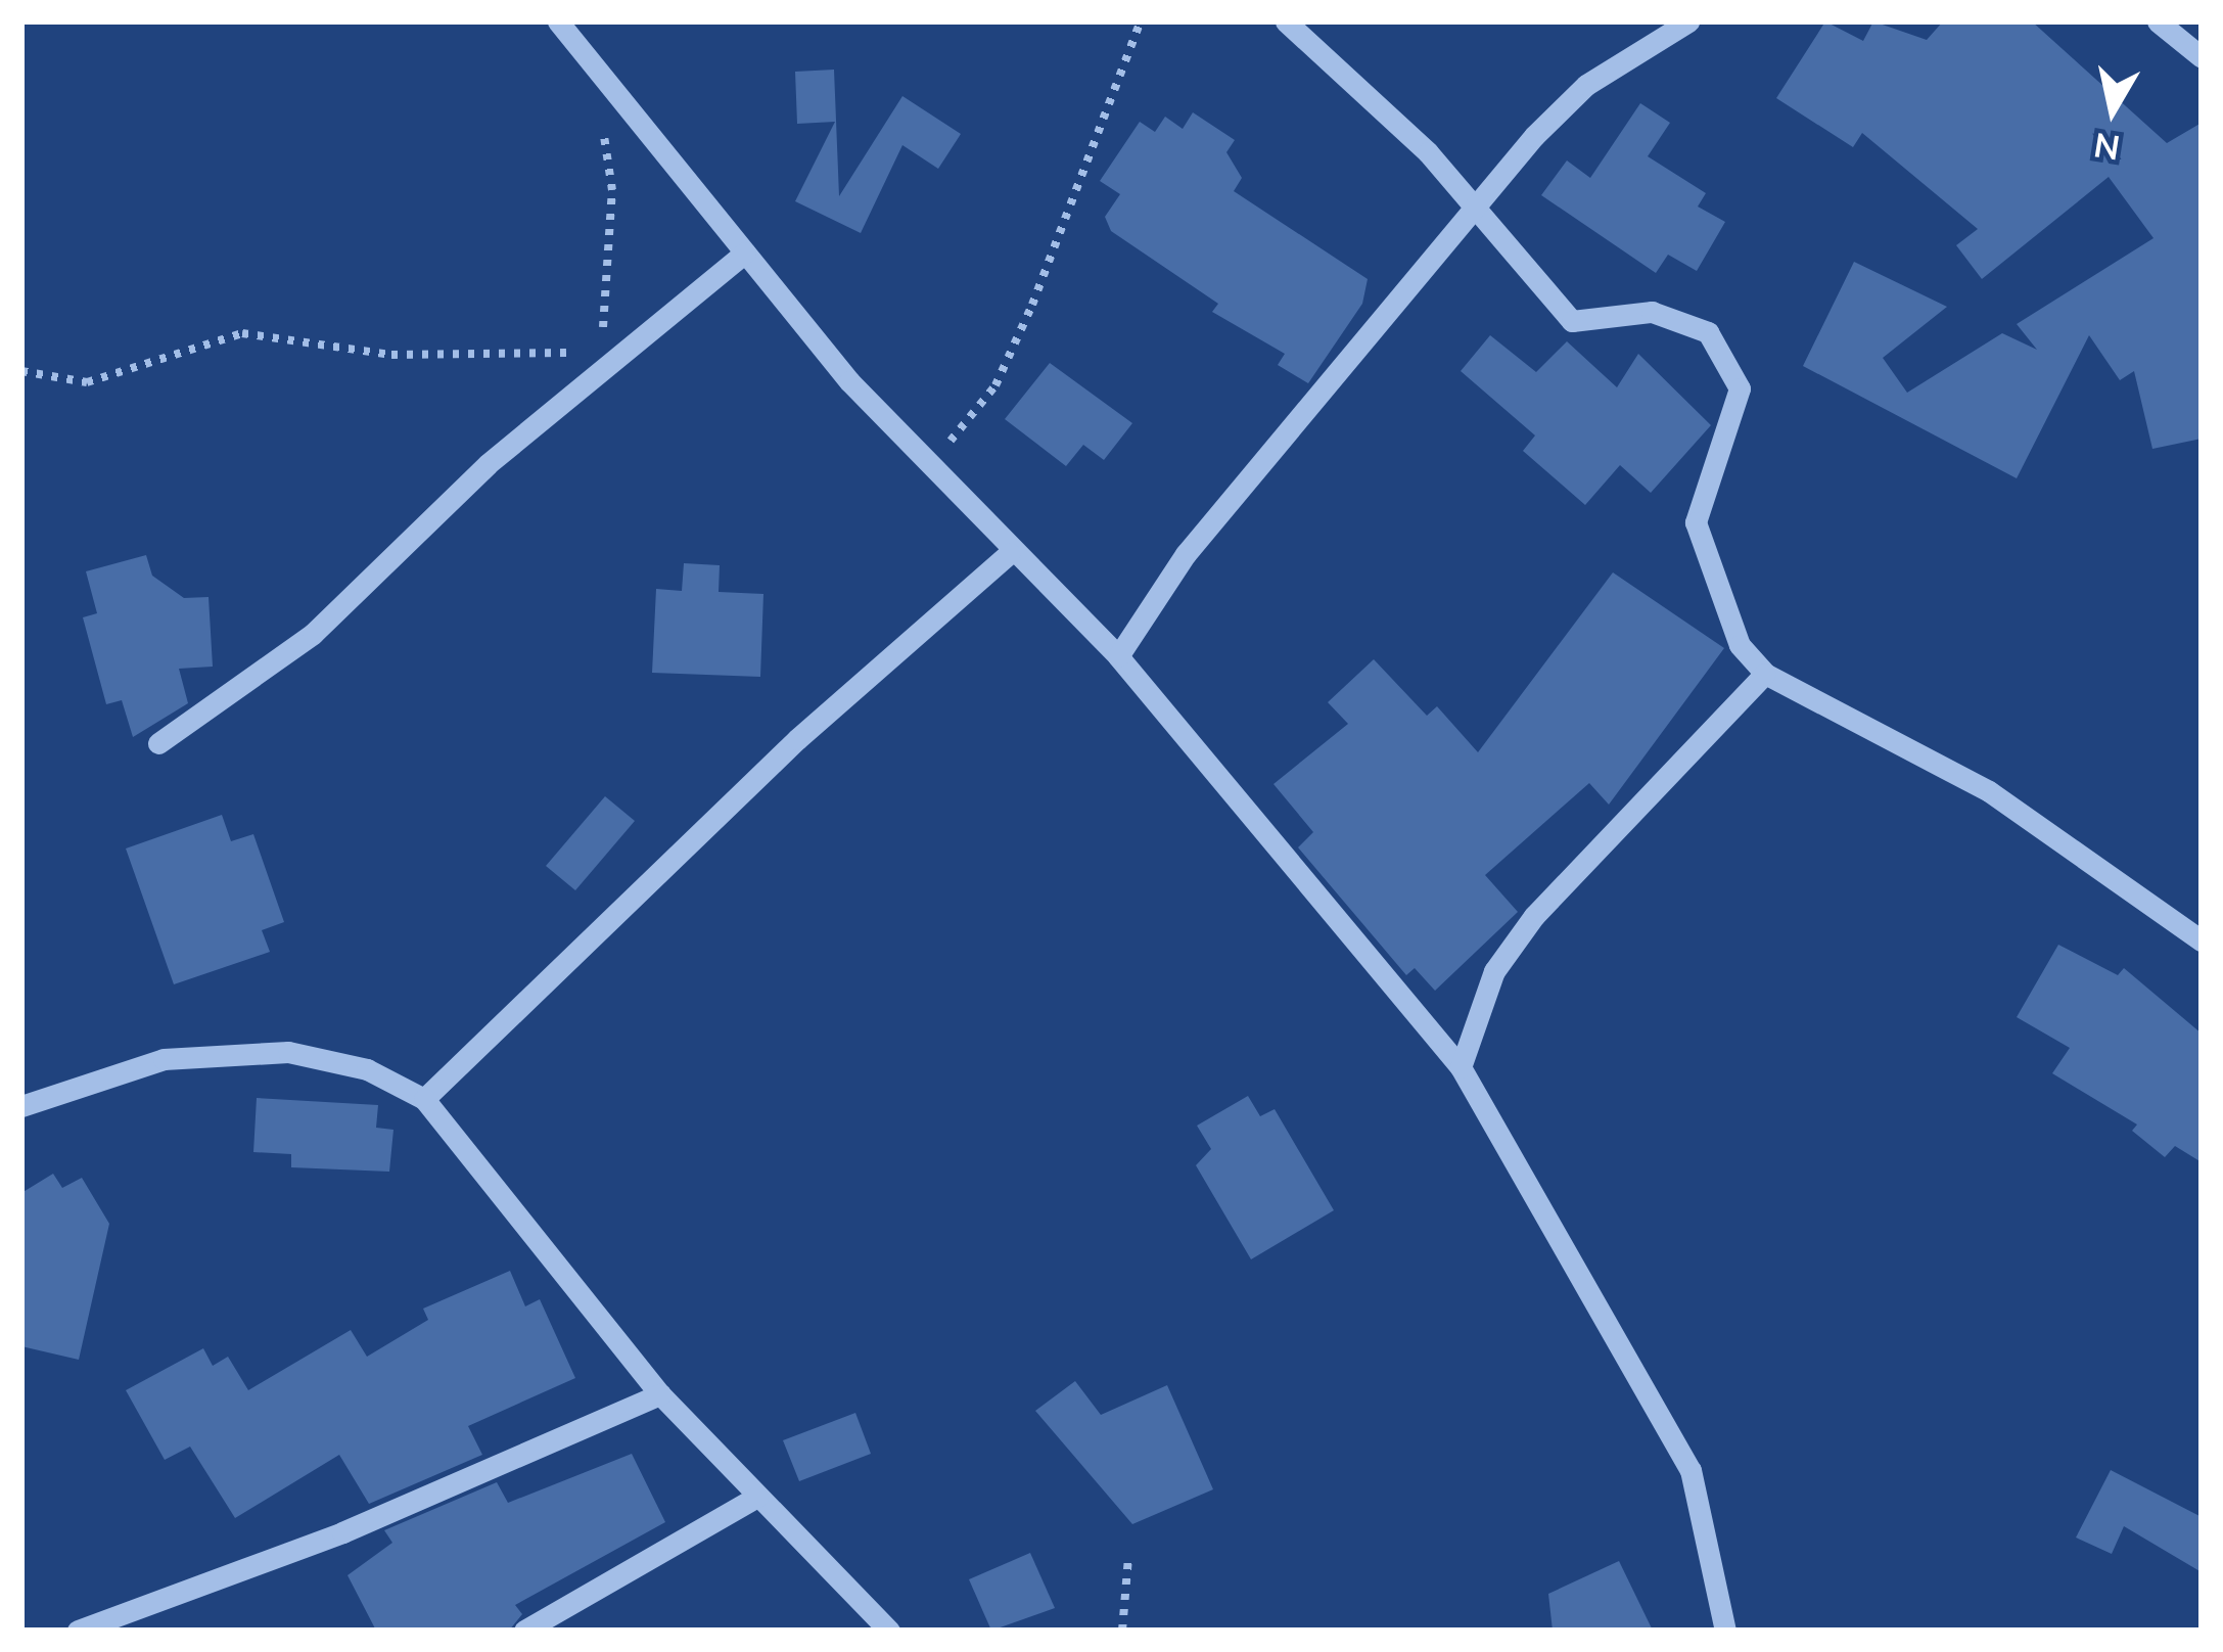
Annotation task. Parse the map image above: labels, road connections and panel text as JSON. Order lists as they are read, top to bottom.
{
  "north": "bottom"
}
